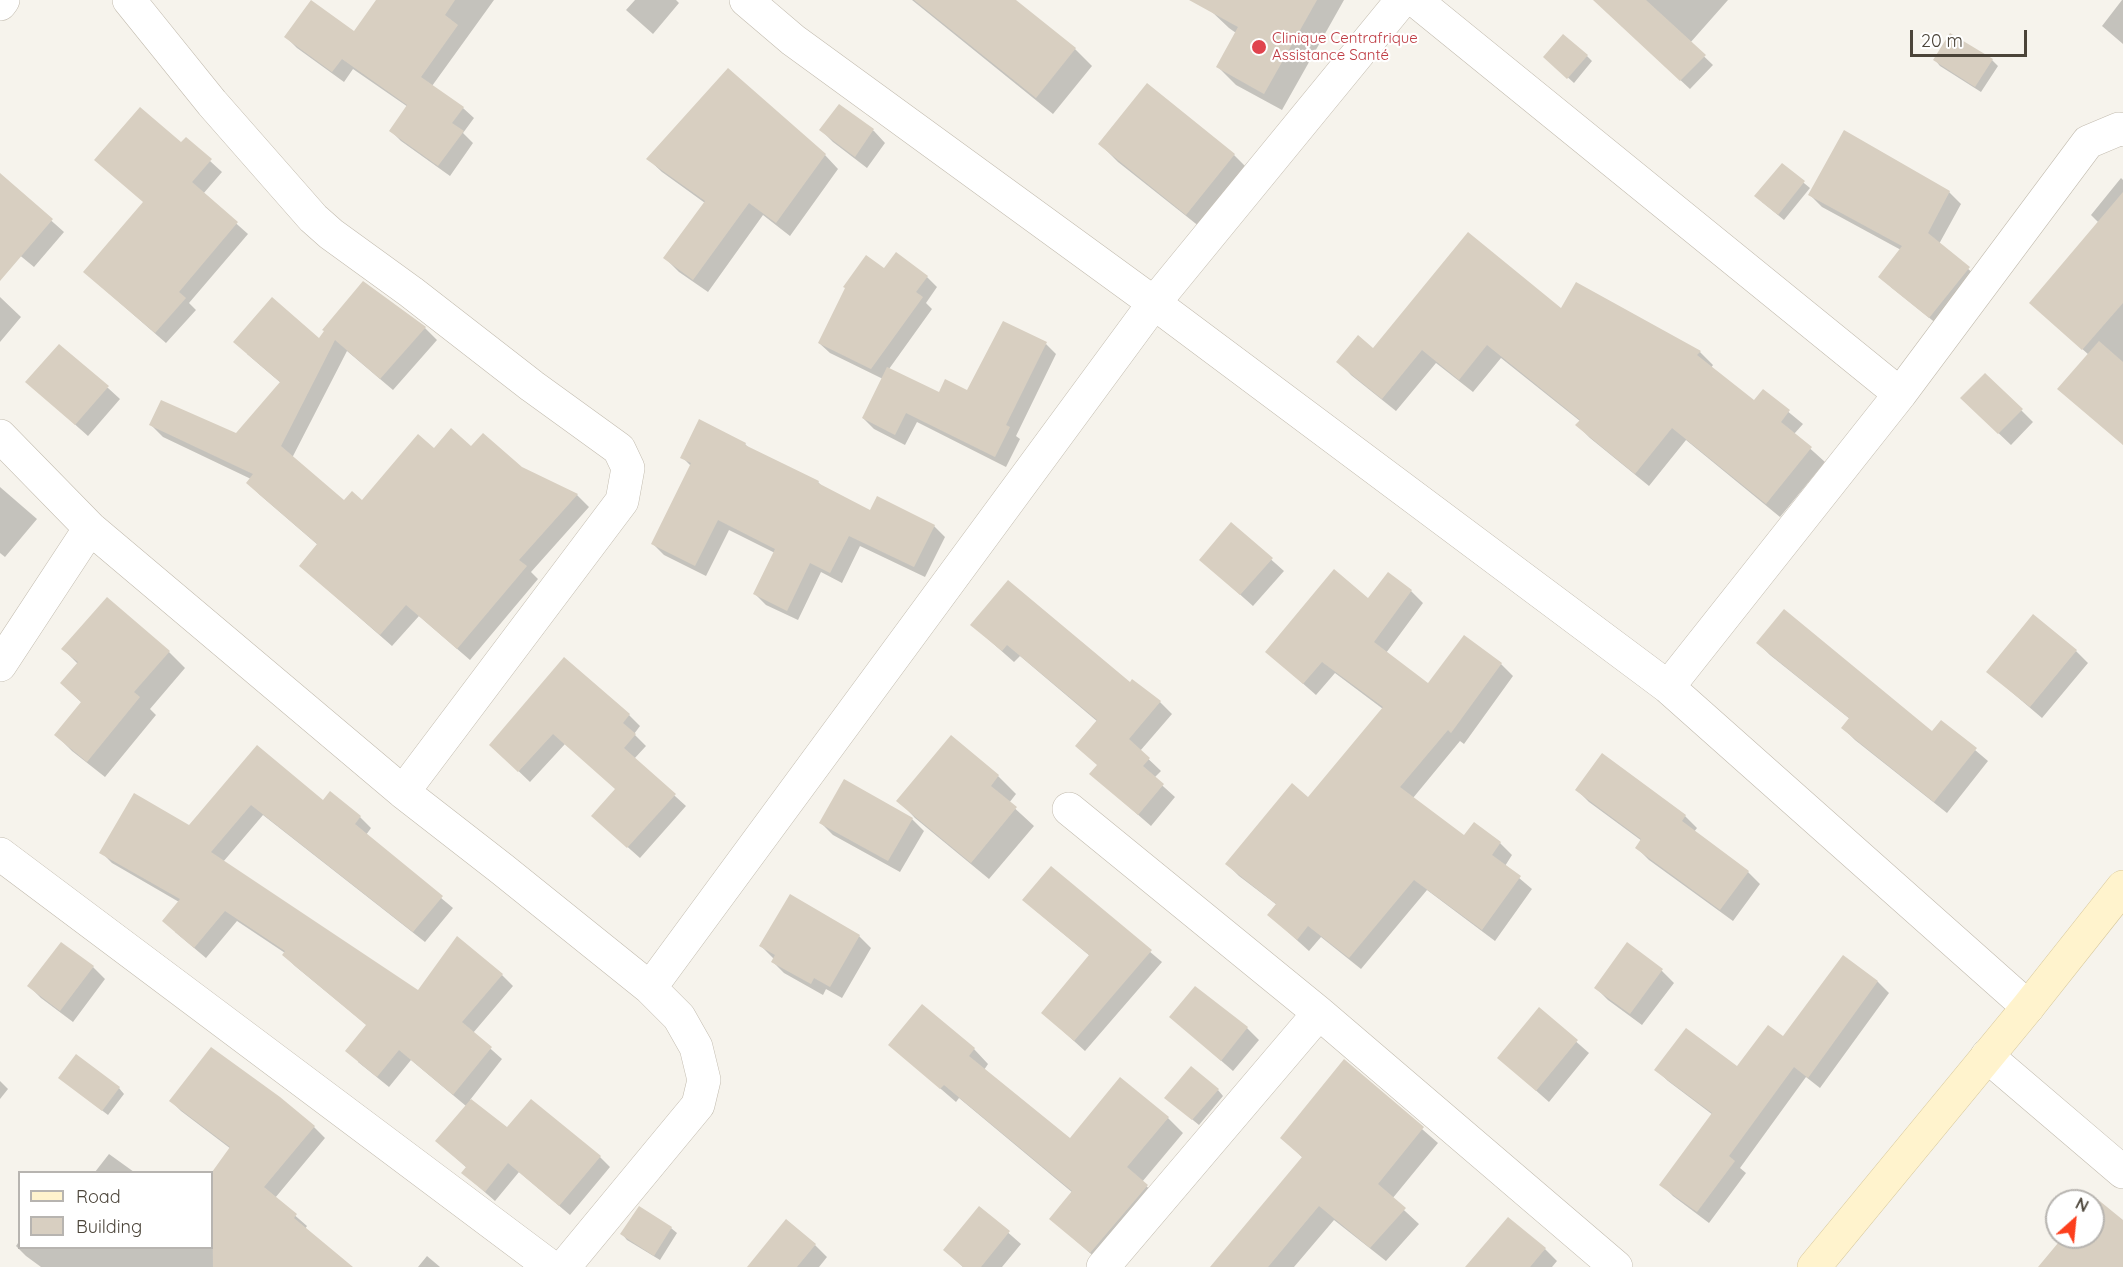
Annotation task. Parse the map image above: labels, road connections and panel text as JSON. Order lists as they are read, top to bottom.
{
  "places": ["Clinique Centrafrique Assistance Santé"],
  "legend": ["Road", "Building"],
  "scale_bar": "20 m",
  "north": "top right"
}
